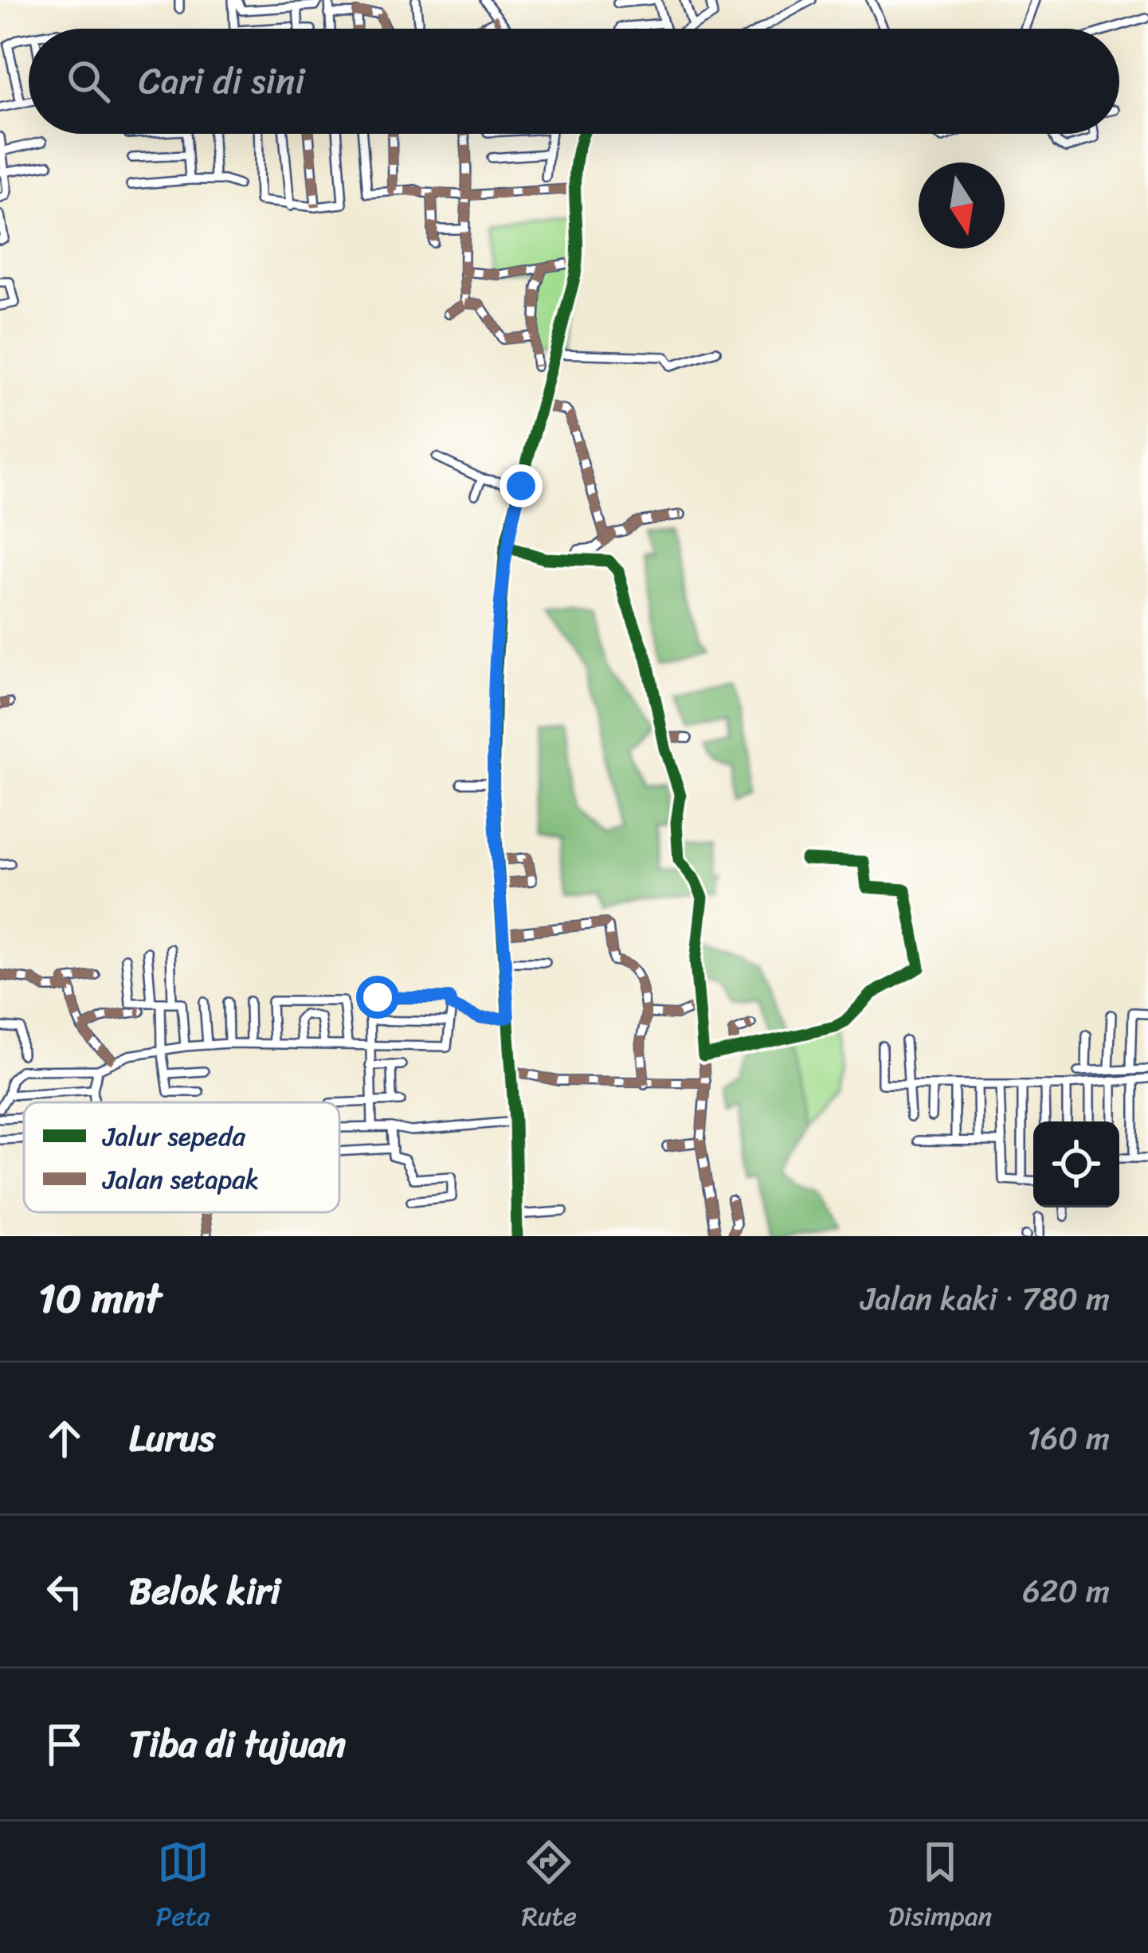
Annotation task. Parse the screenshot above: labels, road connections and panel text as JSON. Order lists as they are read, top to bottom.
{
  "legend": ["Jalur sepeda", "Jalan setapak"],
  "north": "bottom",
  "page": {
    "search": "Cari di sini",
    "heading": ["10 mnt", "Jalan kaki · 780 m"],
    "list": [
      ["Lurus", "160 m"],
      ["Belok kiri", "620 m"],
      "Tiba di tujuan"
    ],
    "nav": ["Peta", "Rute", "Disimpan"]
  }
}
